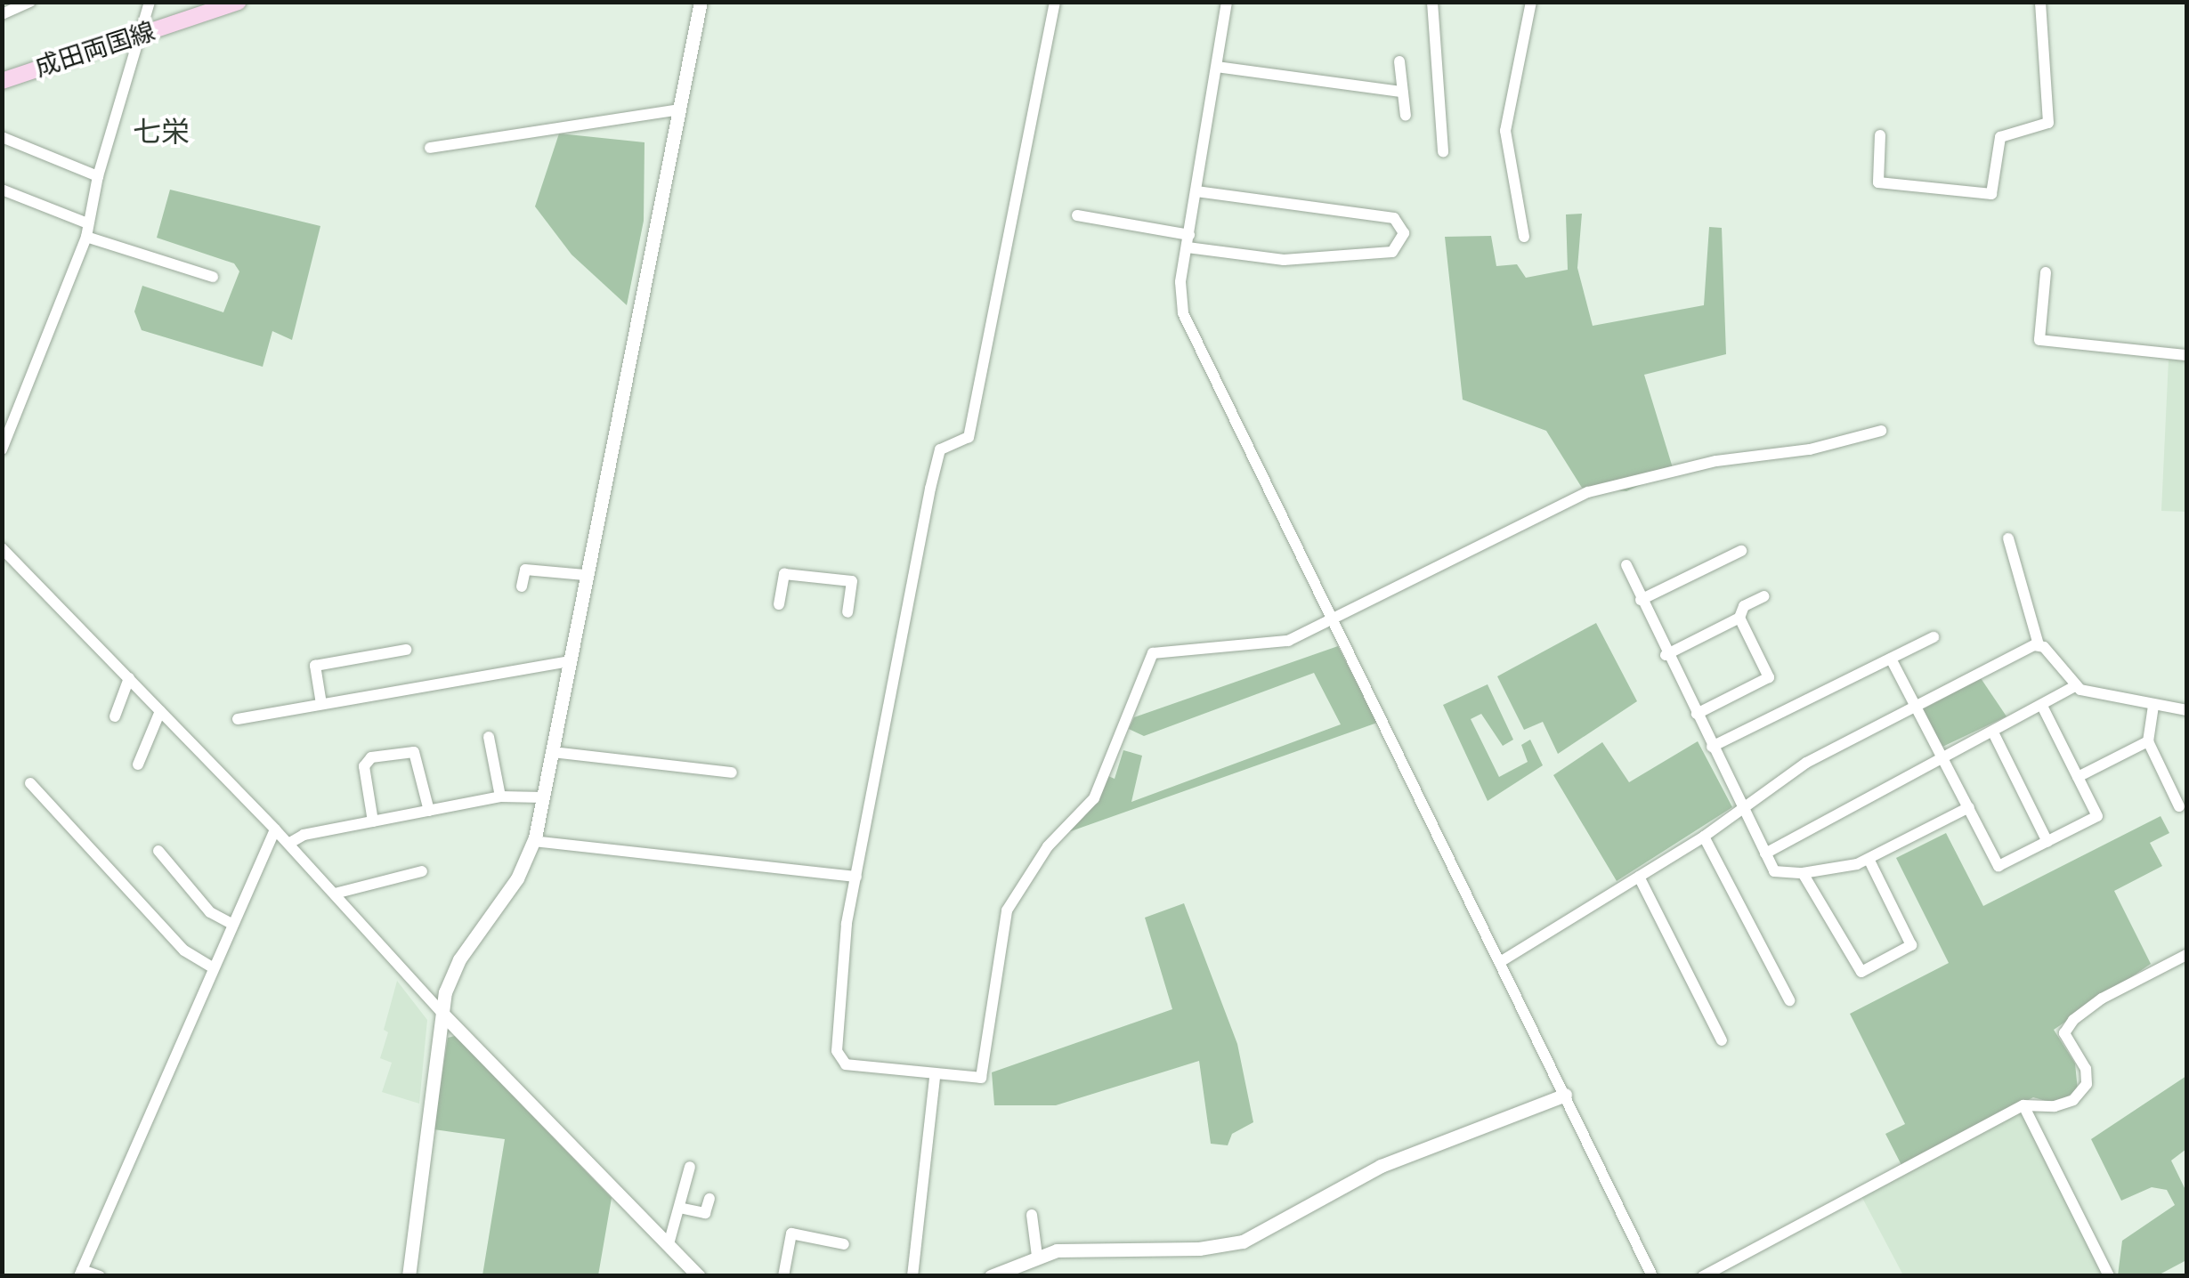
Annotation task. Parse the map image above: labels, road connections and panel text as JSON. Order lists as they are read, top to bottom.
{
  "streets": {
    "main road": ["成田両国線"]
  },
  "districts": ["七栄"]
}
